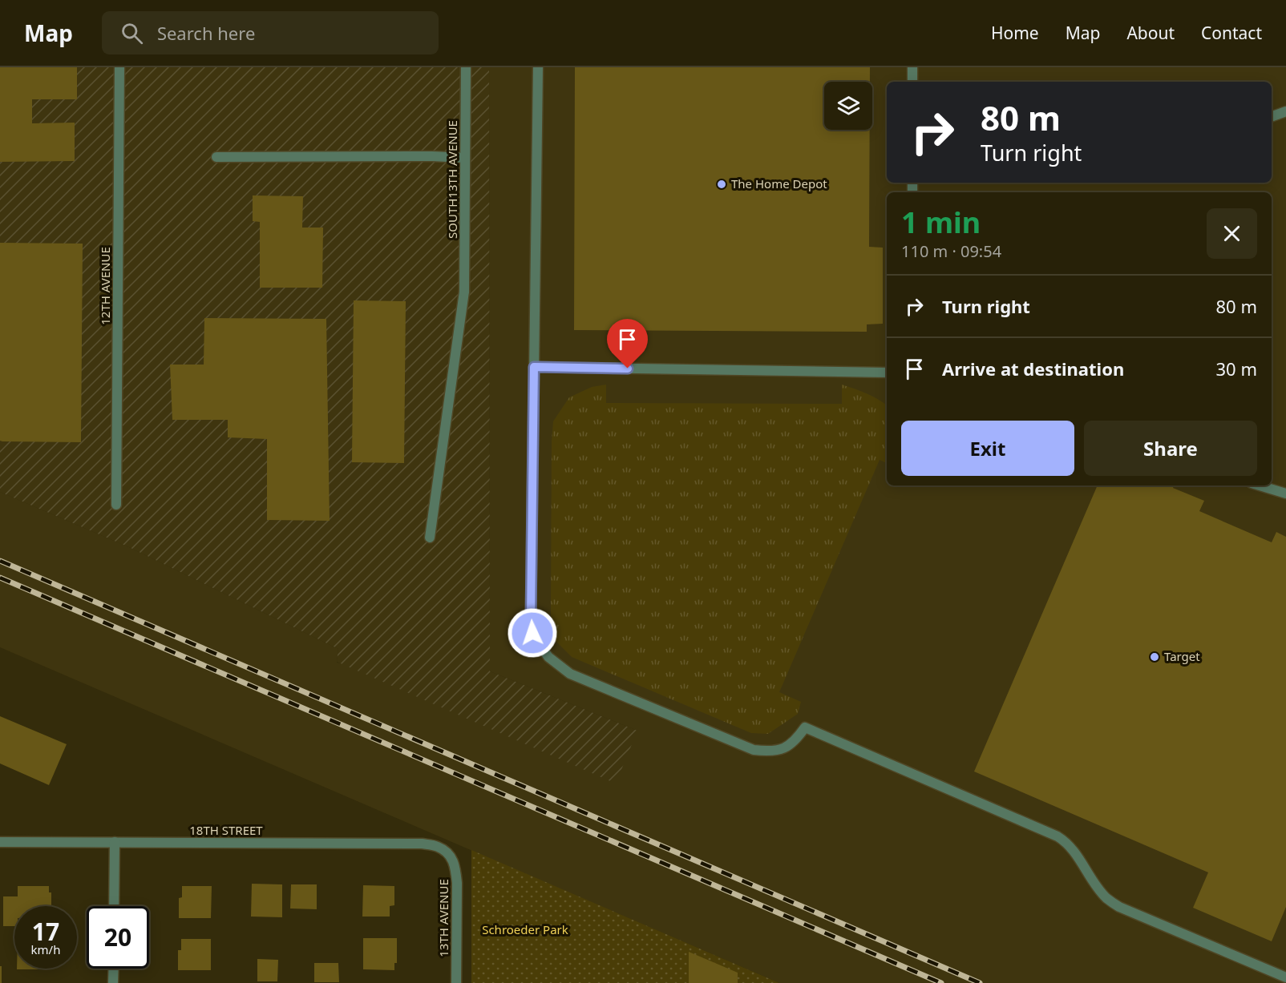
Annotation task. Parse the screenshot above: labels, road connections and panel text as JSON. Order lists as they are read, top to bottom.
{
  "streets": {
    "street": [
      "SOUTH13TH AVENUE",
      "12TH AVENUE",
      "18TH STREET",
      "13TH AVENUE"
    ]
  },
  "crossings": [
    ["18TH STREET", "13TH AVENUE"]
  ],
  "parks": ["Schroeder Park"],
  "places": ["The Home Depot", "Target"],
  "page": {
    "header": "Map",
    "search": "Search here",
    "nav": [
      "Home",
      "Map",
      "About",
      "Contact"
    ],
    "turn": ["80 m", "Turn right"],
    "heading": ["1 min", "110 m · 09:54"],
    "list": [
      {
        "name": "Turn right",
        "value": "80 m"
      },
      {
        "name": "Arrive at destination",
        "value": "30 m"
      }
    ],
    "buttons": ["Exit", "Share"],
    "speed": "17 km/h",
    "limit": "20"
  }
}
